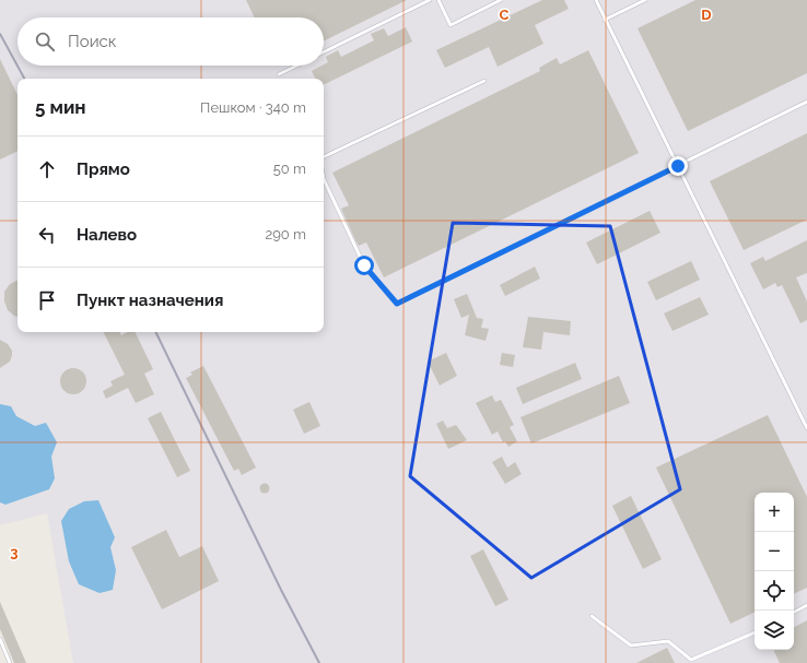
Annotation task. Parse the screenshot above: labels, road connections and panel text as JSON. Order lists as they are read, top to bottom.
{
  "page": {
    "search": "Поиск",
    "heading": ["5 мин", "Пешком · 340 m"],
    "list": [
      ["Прямо", "50 m"],
      ["Налево", "290 m"],
      "Пункт назначения"
    ],
    "map_buttons": ["+", "−"]
  },
  "grid": {
    "columns": ["C", "D"],
    "rows": ["3"]
  }
}
